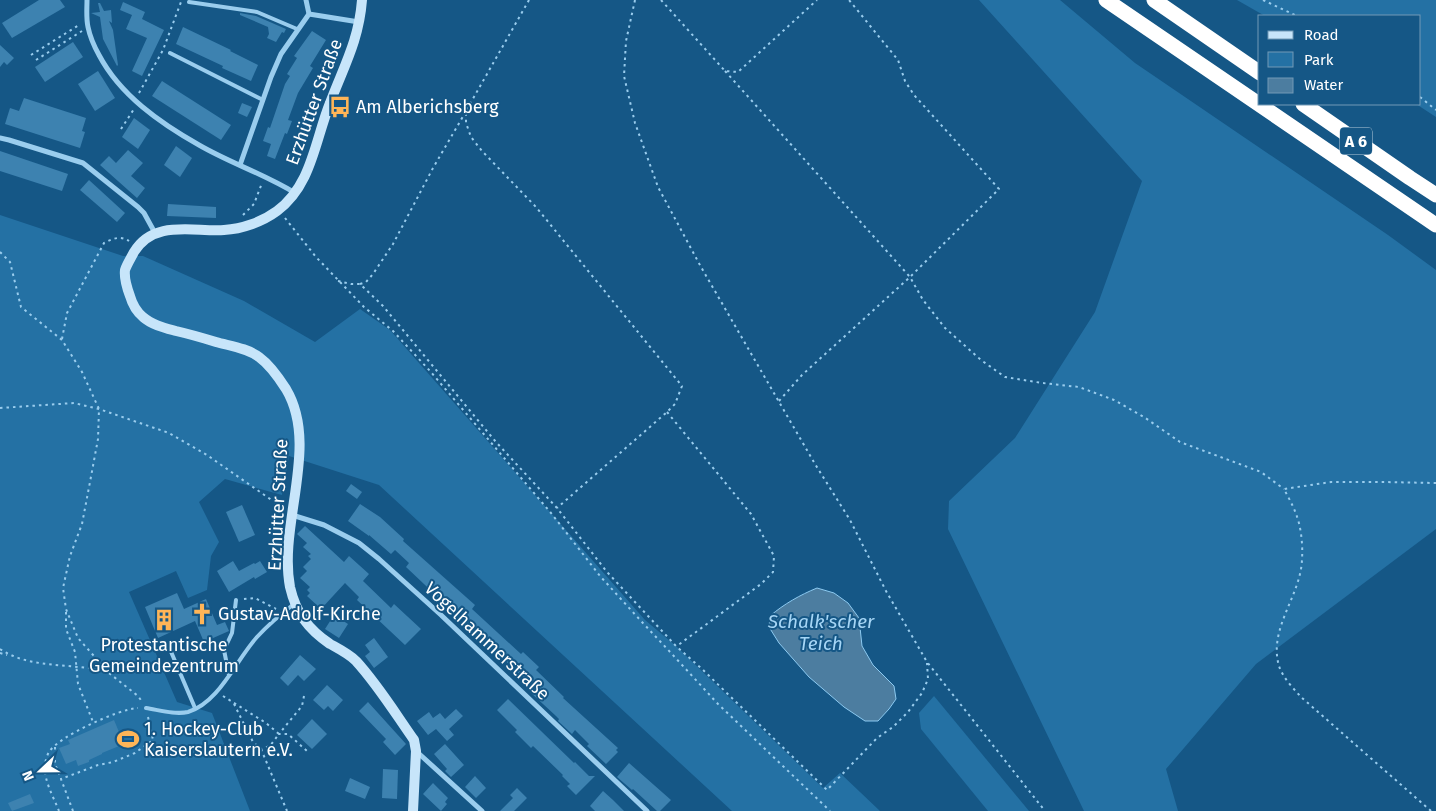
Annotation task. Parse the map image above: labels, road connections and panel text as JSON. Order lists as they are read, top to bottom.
{
  "streets": {
    "highway": ["A 6"],
    "street": ["Erzhütter Straße", "Vogelhammerstraße"]
  },
  "crossings": [
    ["Erzhütter Straße", "Vogelhammerstraße"]
  ],
  "water": ["Schalk'scher Teich"],
  "places": {
    "bus stop": ["Am Alberichsberg"],
    "church": ["Gustav-Adolf-Kirche"],
    "building": ["Protestantische Gemeindezentrum"],
    "sports": ["1. Hockey-Club Kaiserslautern e.V."]
  },
  "legend": ["Road", "Park", "Water"],
  "north": "left"
}
